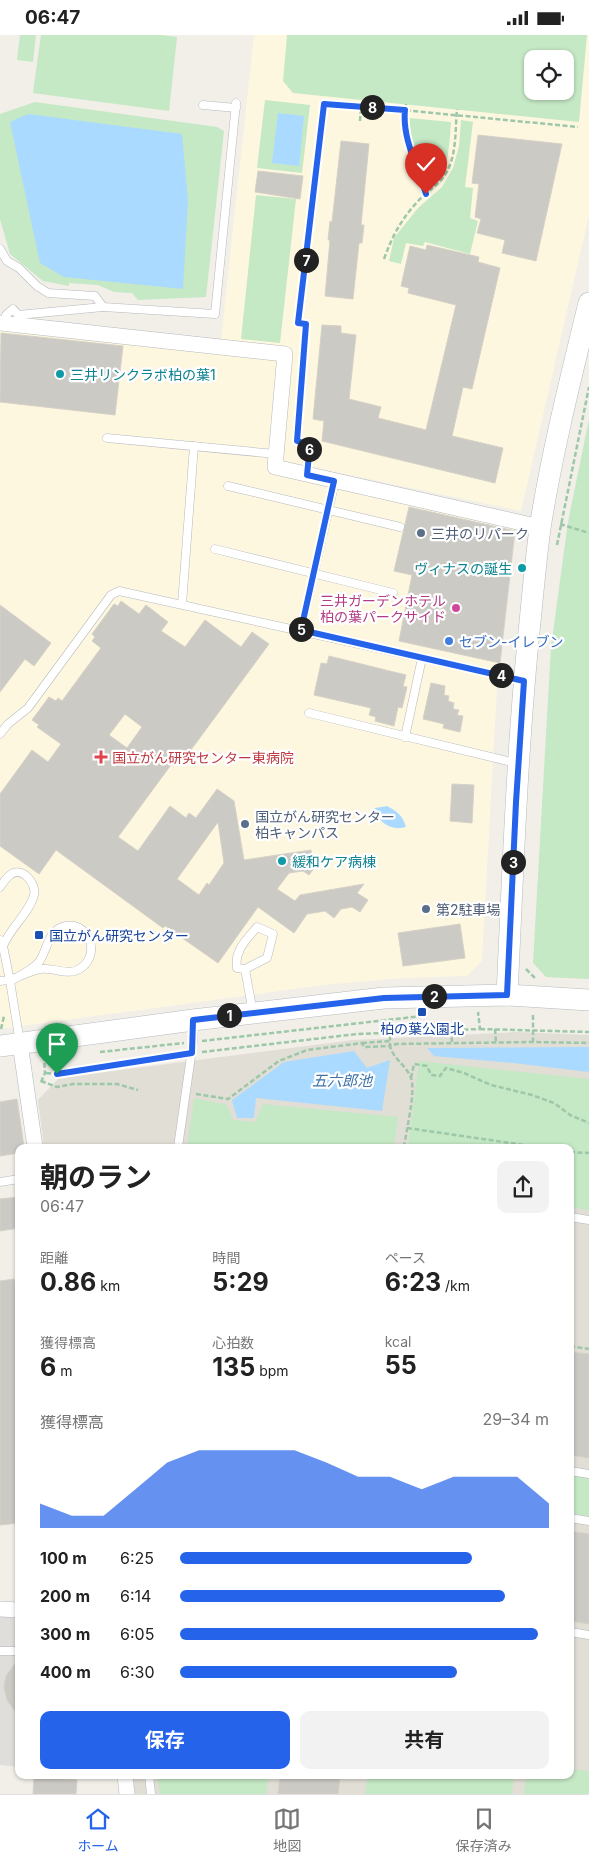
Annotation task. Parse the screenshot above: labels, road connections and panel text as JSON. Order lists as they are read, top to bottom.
{
  "water": ["五六郎池"],
  "places": {
    "other": [
      "三井リンクラボ柏の葉1",
      "三井のリパーク",
      "ヴィナスの誕生",
      "三井ガーデンホテル 柏の葉パークサイド",
      "セブン-イレブン",
      "国立がん研究センター 柏キャンパス",
      "緩和ケア病棟",
      "第2駐車場"
    ],
    "health": ["国立がん研究センター東病院"],
    "transit": ["国立がん研究センター", "柏の葉公園北"]
  },
  "page": {
    "status": "06:47",
    "pins": [
      "8",
      "7",
      "6",
      "5",
      "4",
      "3",
      "2",
      "1"
    ],
    "heading": ["朝のラン", "06:47"],
    "stats": [
      ["距離", "0.86 km"],
      ["時間", "5:29"],
      ["ペース", "6:23 /km"],
      ["獲得標高", "6 m"],
      ["心拍数", "135 bpm"],
      ["kcal", "55"]
    ],
    "chart": ["獲得標高", "29–34 m"],
    "list": [
      {
        "name": "100 m",
        "note": "6:25"
      },
      {
        "name": "200 m",
        "note": "6:14"
      },
      {
        "name": "300 m",
        "note": "6:05"
      },
      {
        "name": "400 m",
        "note": "6:30"
      }
    ],
    "buttons": ["保存", "共有"],
    "tabs": ["ホーム", "地図", "保存済み"]
  }
}
